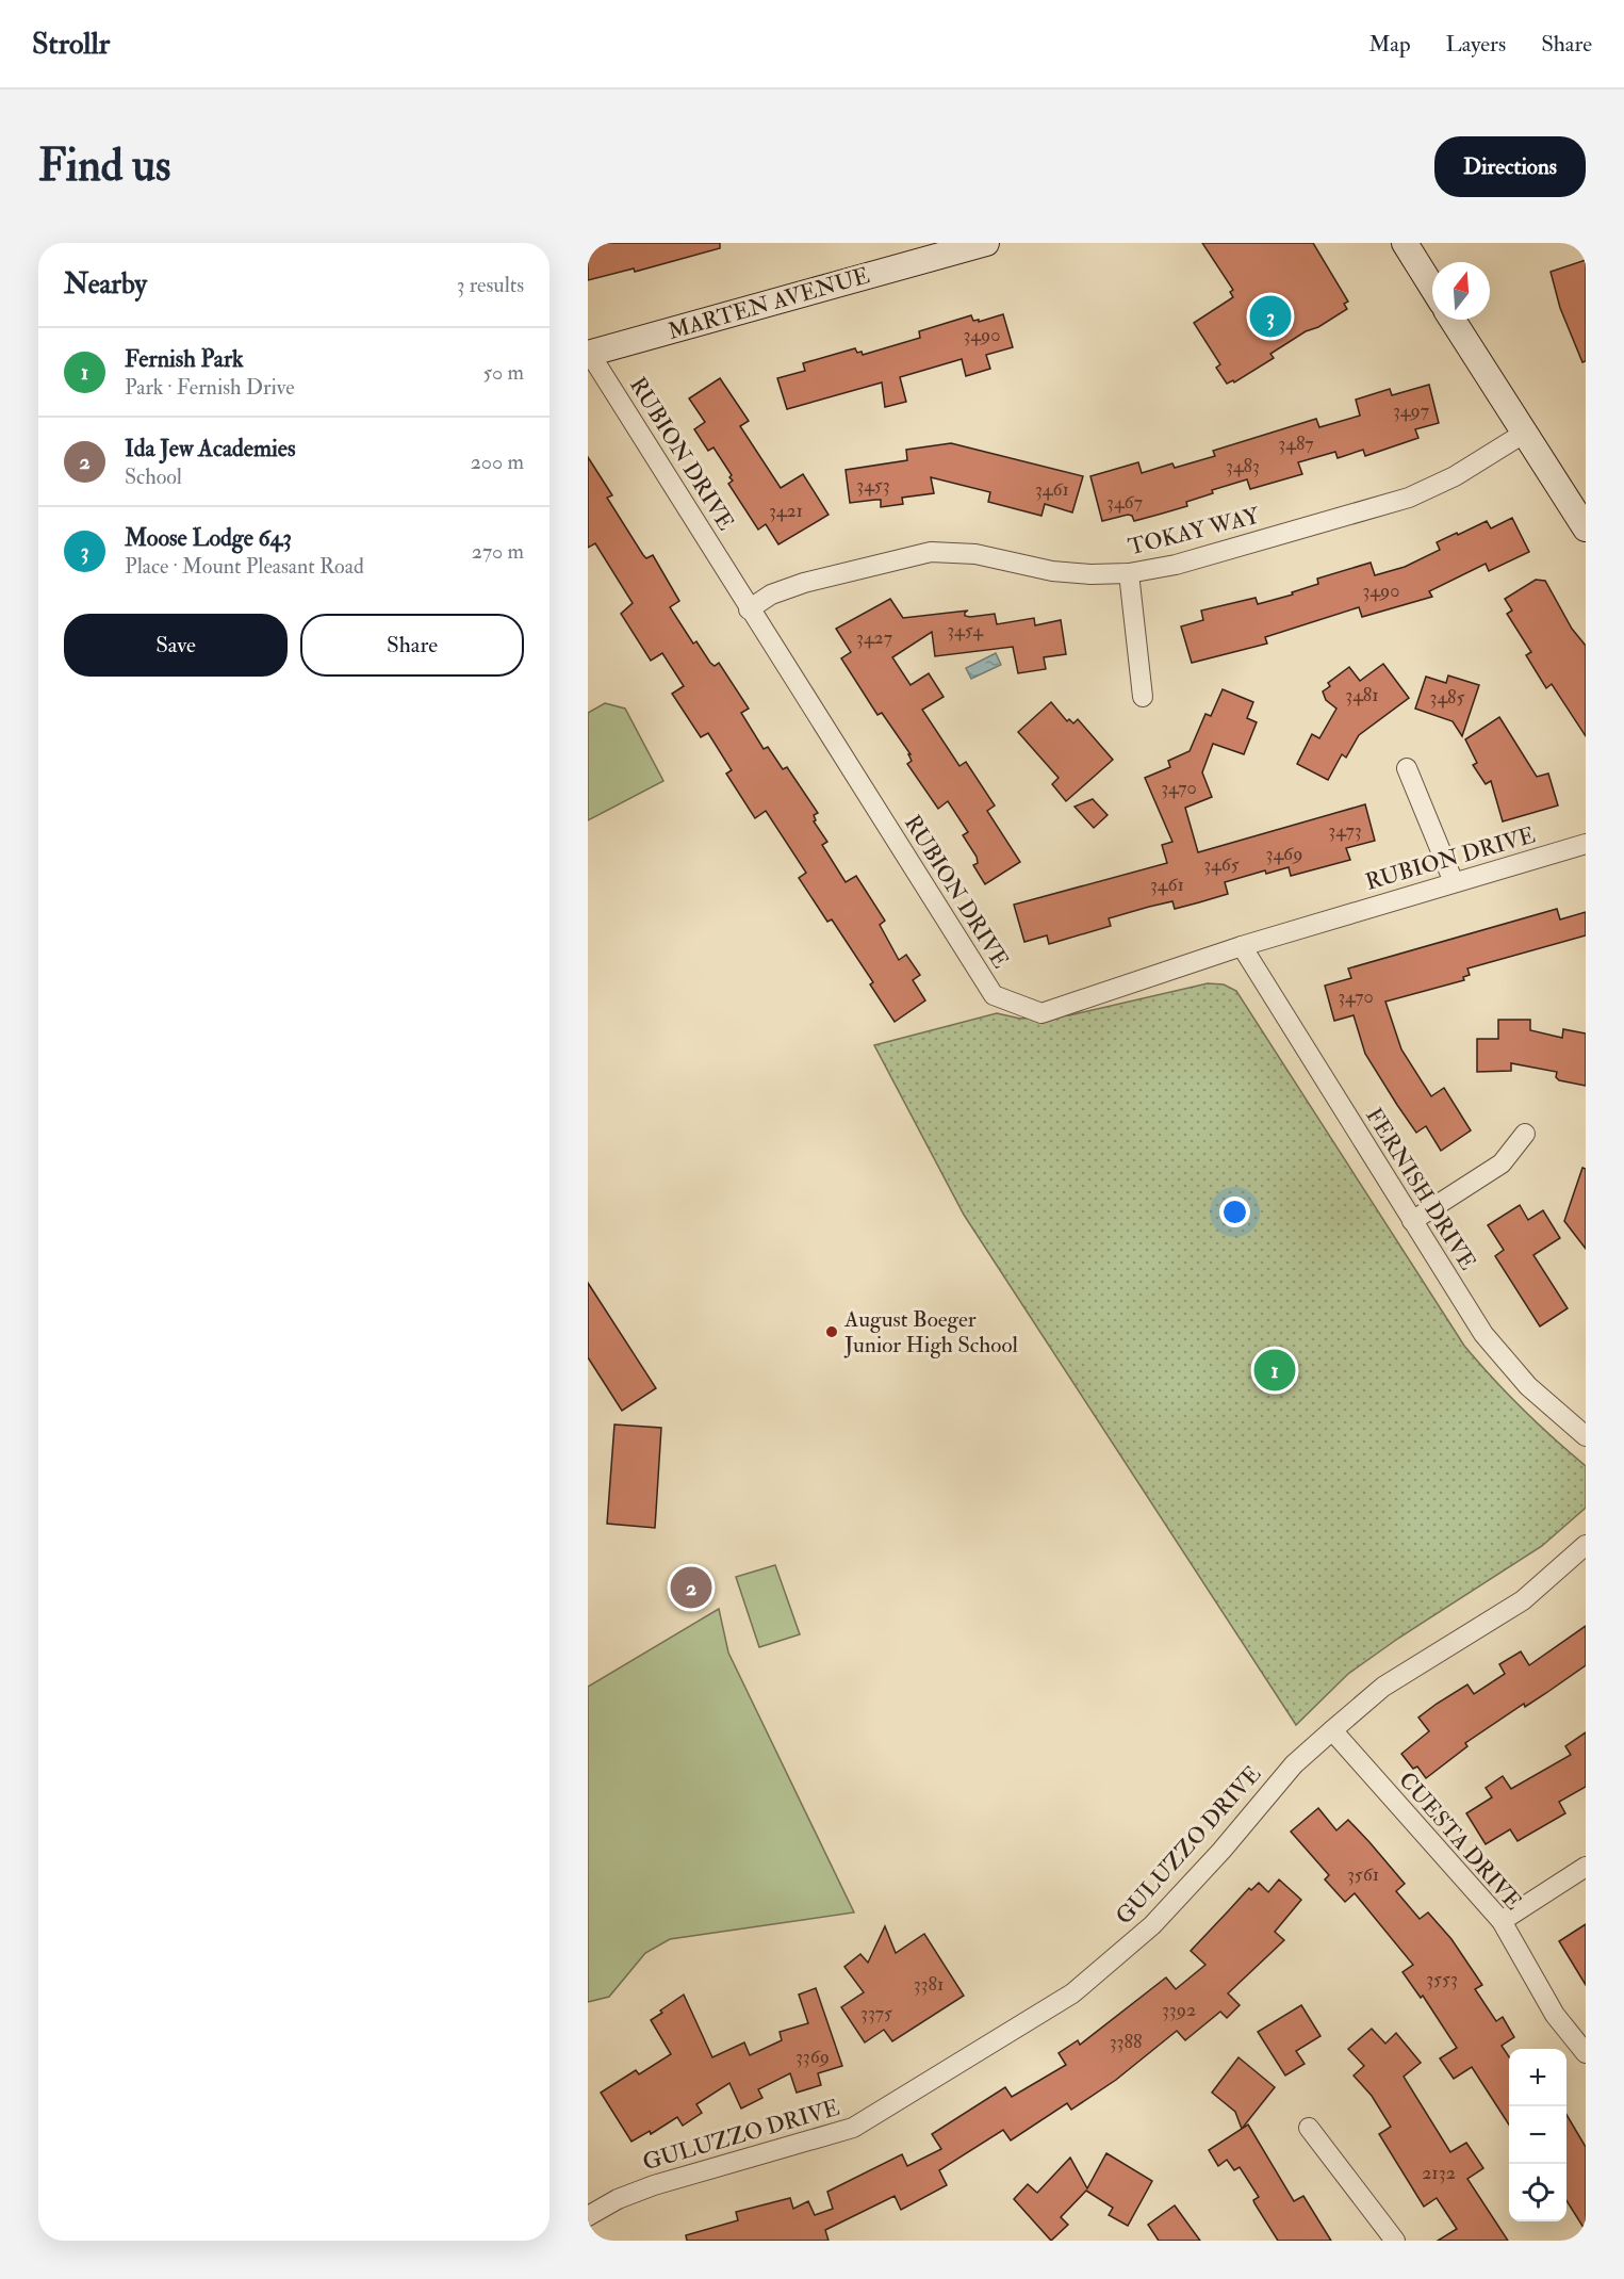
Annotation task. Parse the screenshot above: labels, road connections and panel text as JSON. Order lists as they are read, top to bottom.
{
  "streets": {
    "street": [
      "MARTEN AVENUE",
      "RUBION DRIVE",
      "TOKAY WAY",
      "FERNISH DRIVE",
      "CUESTA DRIVE",
      "GULUZZO DRIVE"
    ]
  },
  "crossings": [
    ["MARTEN AVENUE", "RUBION DRIVE"],
    ["RUBION DRIVE", "TOKAY WAY"],
    ["RUBION DRIVE", "FERNISH DRIVE"],
    ["CUESTA DRIVE", "GULUZZO DRIVE"]
  ],
  "places": ["August Boeger Junior High School"],
  "house_numbers": [
    "3490",
    "3497",
    "3487",
    "3483",
    "3453",
    "3461",
    "3467",
    "3421",
    "3490",
    "3454",
    "3427",
    "3481",
    "3485",
    "3470",
    "3473",
    "3469",
    "3465",
    "3461",
    "3470",
    "3561",
    "3553",
    "3381",
    "3392",
    "3375",
    "3388",
    "3369",
    "2132"
  ],
  "north": "top",
  "page": {
    "header": "Strollr",
    "nav": ["Map", "Layers", "Share"],
    "buttons": [
      "Directions",
      ["Save", "Share"]
    ],
    "title": "Find us",
    "heading": ["Nearby", "3 results"],
    "pins": ["3", "1", "2"],
    "list": [
      {
        "mark": "1",
        "name": "Fernish Park",
        "note": "Park · Fernish Drive",
        "value": "50 m"
      },
      {
        "mark": "2",
        "name": "Ida Jew Academies",
        "note": "School",
        "value": "200 m"
      },
      {
        "mark": "3",
        "name": "Moose Lodge 643",
        "note": "Place · Mount Pleasant Road",
        "value": "270 m"
      }
    ],
    "map_buttons": ["+", "−"]
  }
}
